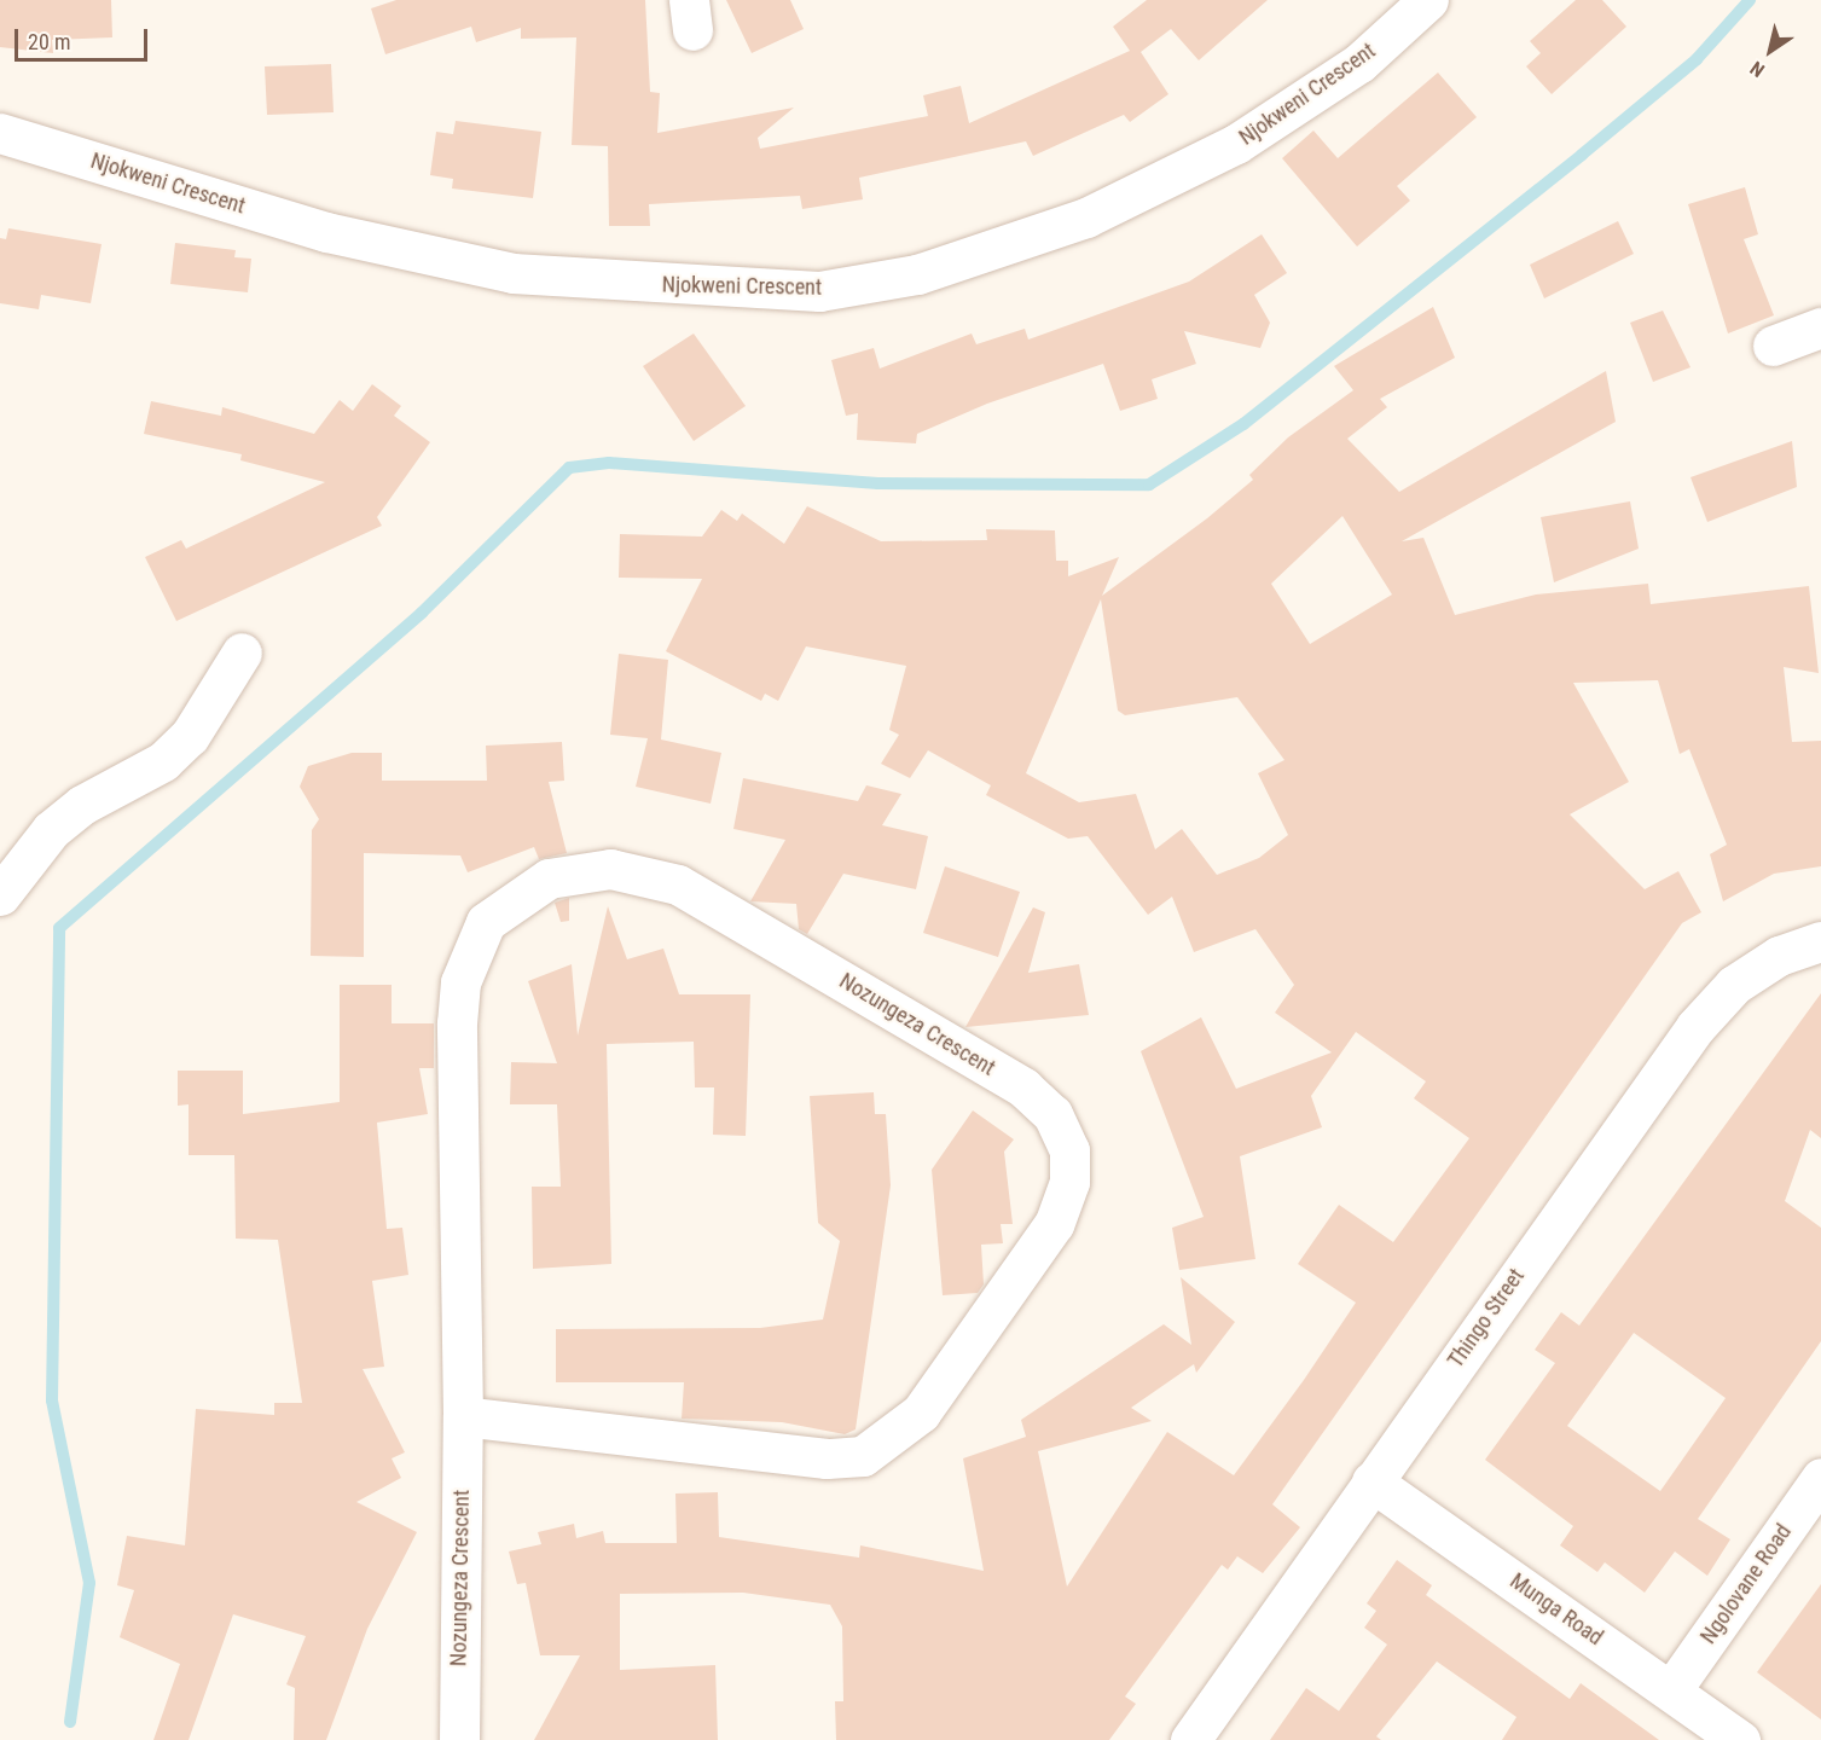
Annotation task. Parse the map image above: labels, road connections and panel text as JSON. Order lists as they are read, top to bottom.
{
  "streets": {
    "street": [
      "Njokweni Crescent",
      "Nozungeza Crescent",
      "Thingo Street",
      "Ngolovane Road",
      "Munga Road"
    ]
  },
  "crossings": [
    ["Thingo Street", "Munga Road"],
    ["Ngolovane Road", "Munga Road"]
  ],
  "scale_bar": "20 m",
  "north": "bottom left"
}
